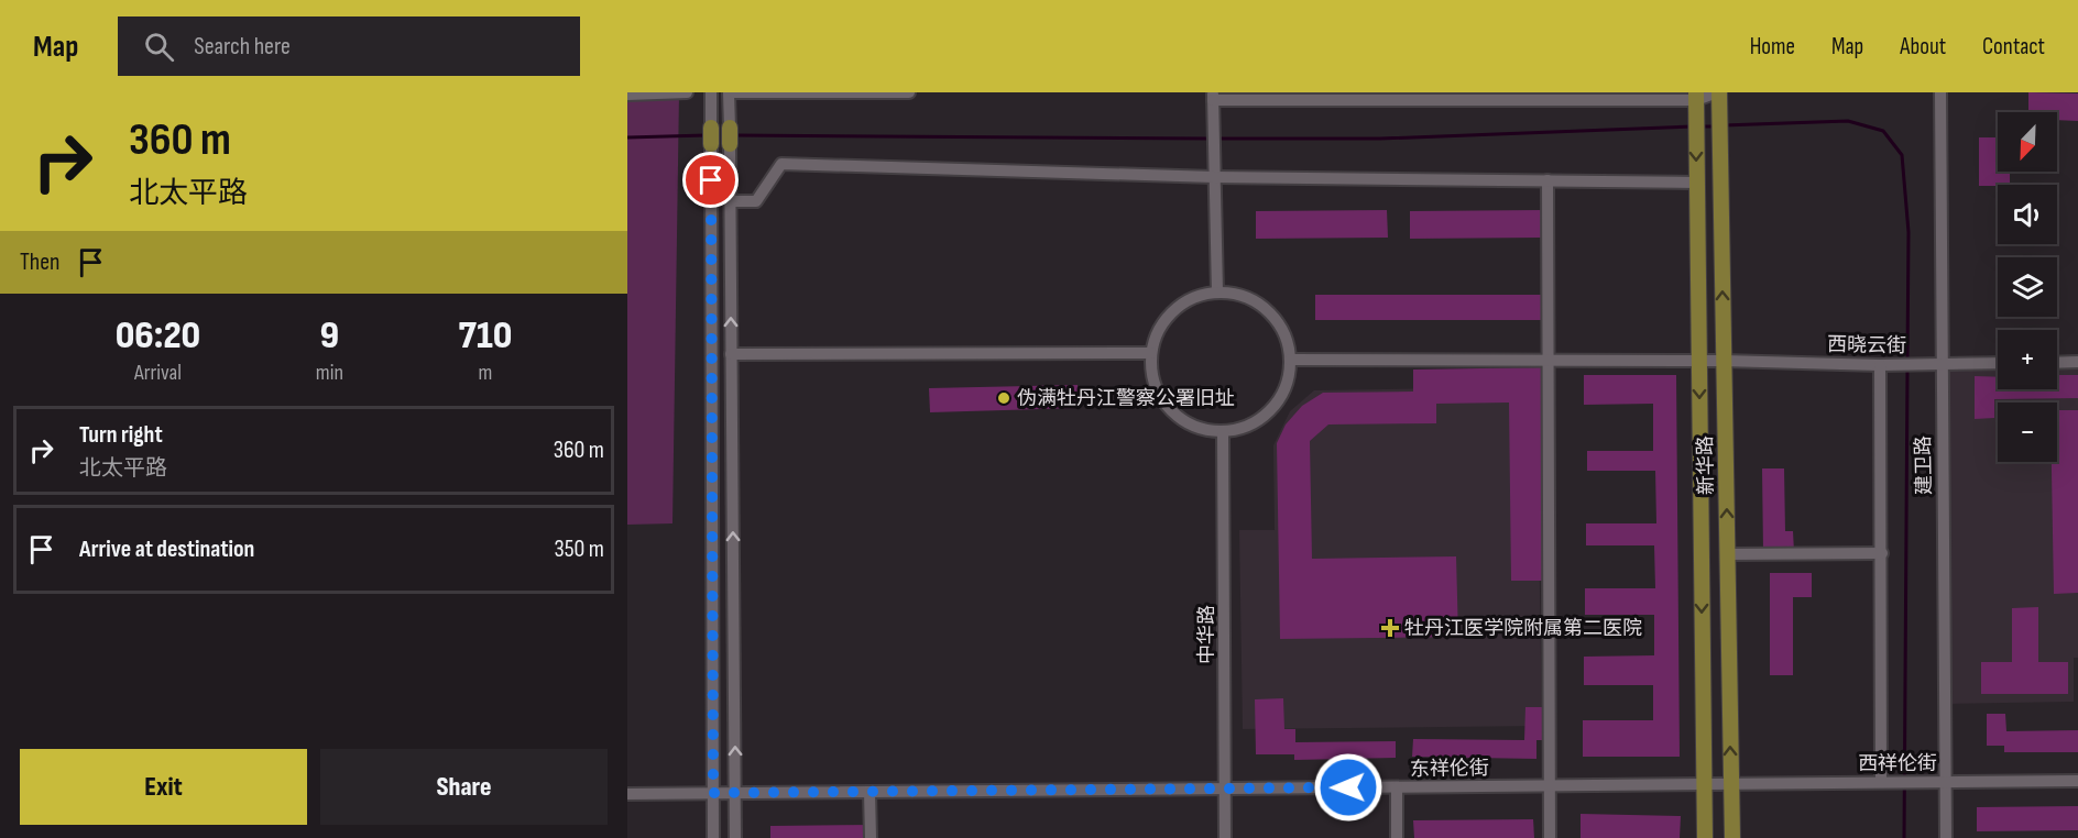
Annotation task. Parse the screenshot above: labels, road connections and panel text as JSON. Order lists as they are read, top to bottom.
{
  "streets": {
    "main road": ["新华路"],
    "street": [
      "西晓云街",
      "建卫路",
      "中华路",
      "西祥伦街",
      "东祥伦街"
    ]
  },
  "crossings": [
    ["西晓云街", "新华路"],
    ["西晓云街", "建卫路"],
    ["西晓云街", "中华路"],
    ["新华路", "西祥伦街"],
    ["新华路", "东祥伦街"],
    ["建卫路", "西祥伦街"],
    ["中华路", "东祥伦街"],
    ["西祥伦街", "东祥伦街"]
  ],
  "places": {
    "other": ["伪满牡丹江警察公署旧址"],
    "health": ["牡丹江医学院附属第二医院"]
  },
  "north": "bottom left",
  "page": {
    "header": "Map",
    "search": "Search here",
    "nav": [
      "Home",
      "Map",
      "About",
      "Contact"
    ],
    "turn": ["360 m", "北太平路"],
    "map_buttons": ["+", "−"],
    "then": "Then",
    "eta": [
      "06:20",
      "Arrival",
      "9",
      "min",
      "710",
      "m"
    ],
    "list": [
      {
        "name": "Turn right",
        "note": "北太平路",
        "value": "360 m"
      },
      {
        "name": "Arrive at destination",
        "value": "350 m"
      }
    ],
    "buttons": ["Exit", "Share"]
  }
}
